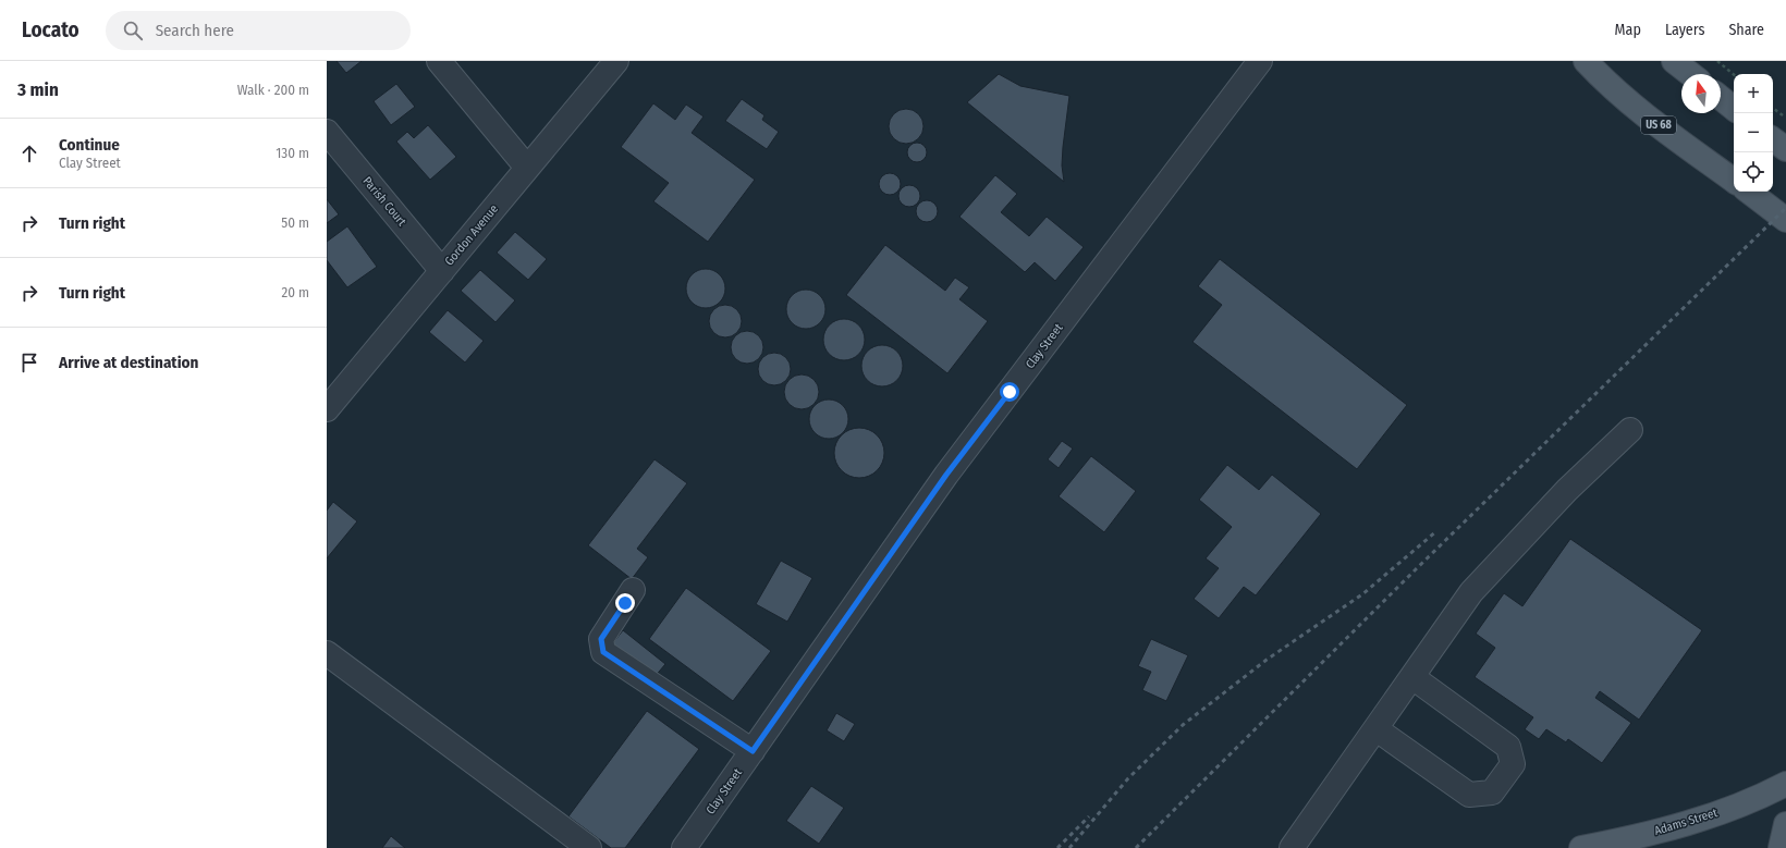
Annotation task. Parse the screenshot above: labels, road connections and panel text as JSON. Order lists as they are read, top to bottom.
{
  "streets": {
    "main road": ["US 68", "Adams Street"],
    "street": ["Parish Court", "Gordon Avenue", "Clay Street"]
  },
  "crossings": [
    ["Parish Court", "Gordon Avenue"]
  ],
  "north": "top",
  "page": {
    "header": "Locato",
    "search": "Search here",
    "nav": ["Map", "Layers", "Share"],
    "heading": ["3 min", "Walk · 200 m"],
    "map_buttons": ["+", "−"],
    "list": [
      ["Continue", "Clay Street", "130 m"],
      ["Turn right", "50 m"],
      ["Turn right", "20 m"],
      "Arrive at destination"
    ]
  }
}
